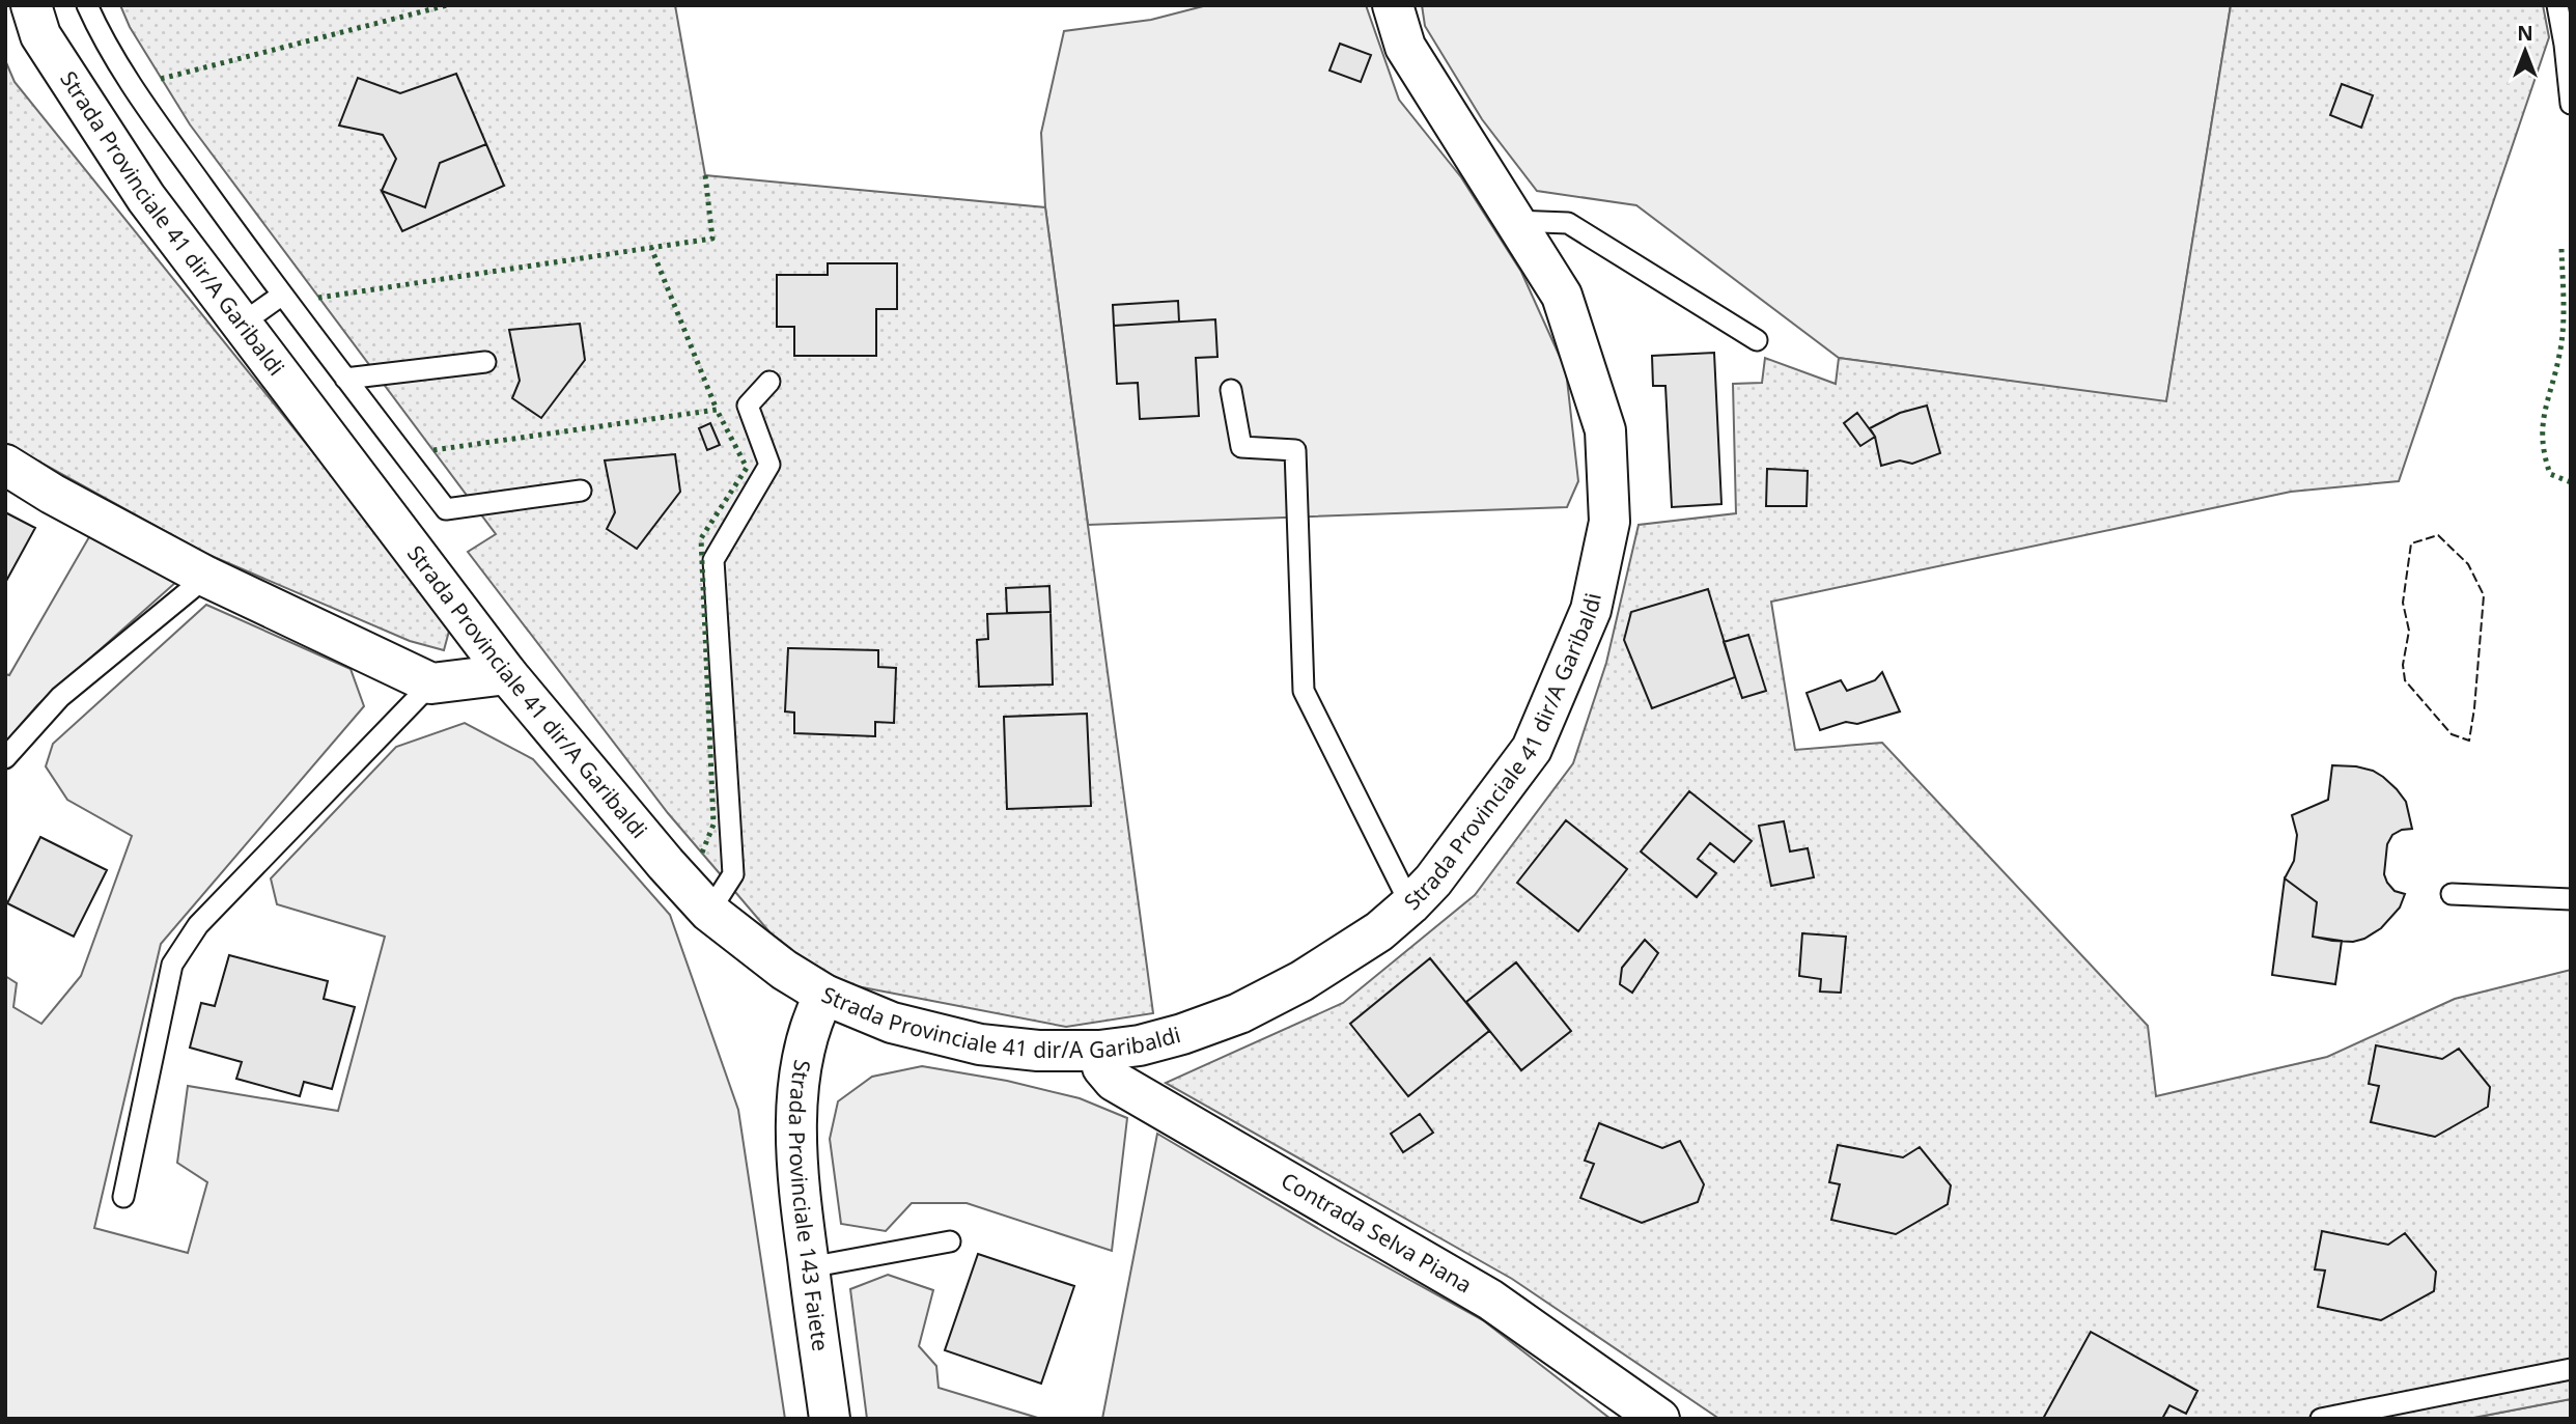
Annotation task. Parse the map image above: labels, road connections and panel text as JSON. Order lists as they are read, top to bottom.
{
  "streets": {
    "main road": ["Strada Provinciale 41 dir/A Garibaldi", "Strada Provinciale 143 Faiete", "Contrada Selva Piana"]
  },
  "crossings": [
    ["Strada Provinciale 41 dir/A Garibaldi", "Strada Provinciale 143 Faiete"],
    ["Strada Provinciale 41 dir/A Garibaldi", "Contrada Selva Piana"]
  ],
  "north": "top"
}
